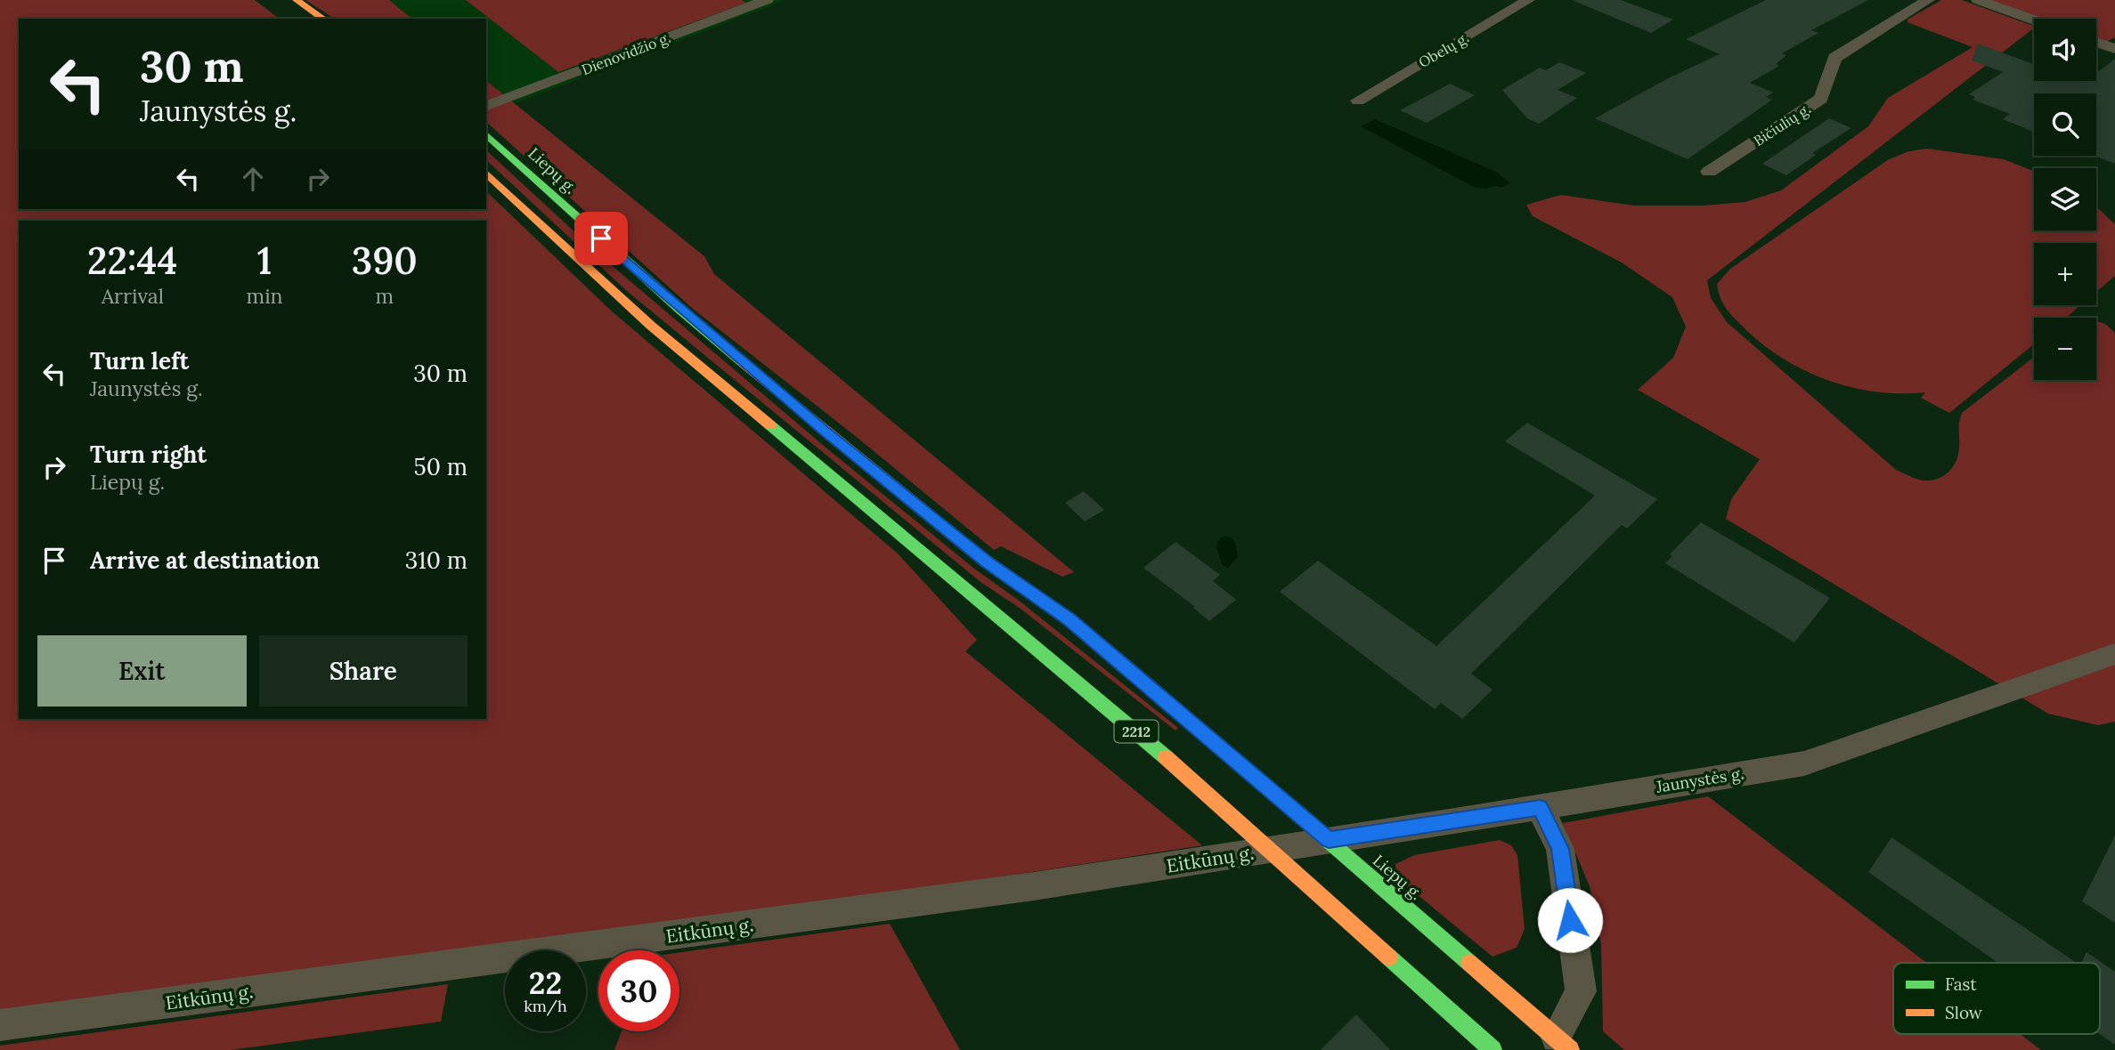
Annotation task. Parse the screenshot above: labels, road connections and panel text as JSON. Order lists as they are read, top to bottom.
{
  "streets": {
    "main road": ["Liepų g.", "2212"],
    "street": [
      "Obelų g.",
      "Dienovidžio g.",
      "Bičiulių g.",
      "Jaunystės g.",
      "Eitkūnų g."
    ]
  },
  "crossings": [
    ["Liepų g.", "Jaunystės g."],
    ["2212", "Jaunystės g."],
    ["2212", "Eitkūnų g."],
    ["Jaunystės g.", "Eitkūnų g."]
  ],
  "legend": ["Fast", "Slow"],
  "page": {
    "map_buttons": ["+", "−"],
    "turn": ["30 m", "Jaunystės g."],
    "eta": [
      "22:44",
      "Arrival",
      "1",
      "min",
      "390",
      "m"
    ],
    "list": [
      {
        "name": "Turn left",
        "note": "Jaunystės g.",
        "value": "30 m"
      },
      {
        "name": "Turn right",
        "note": "Liepų g.",
        "value": "50 m"
      },
      {
        "name": "Arrive at destination",
        "value": "310 m"
      }
    ],
    "buttons": ["Exit", "Share"],
    "speed": "22 km/h",
    "limit": "30"
  }
}
